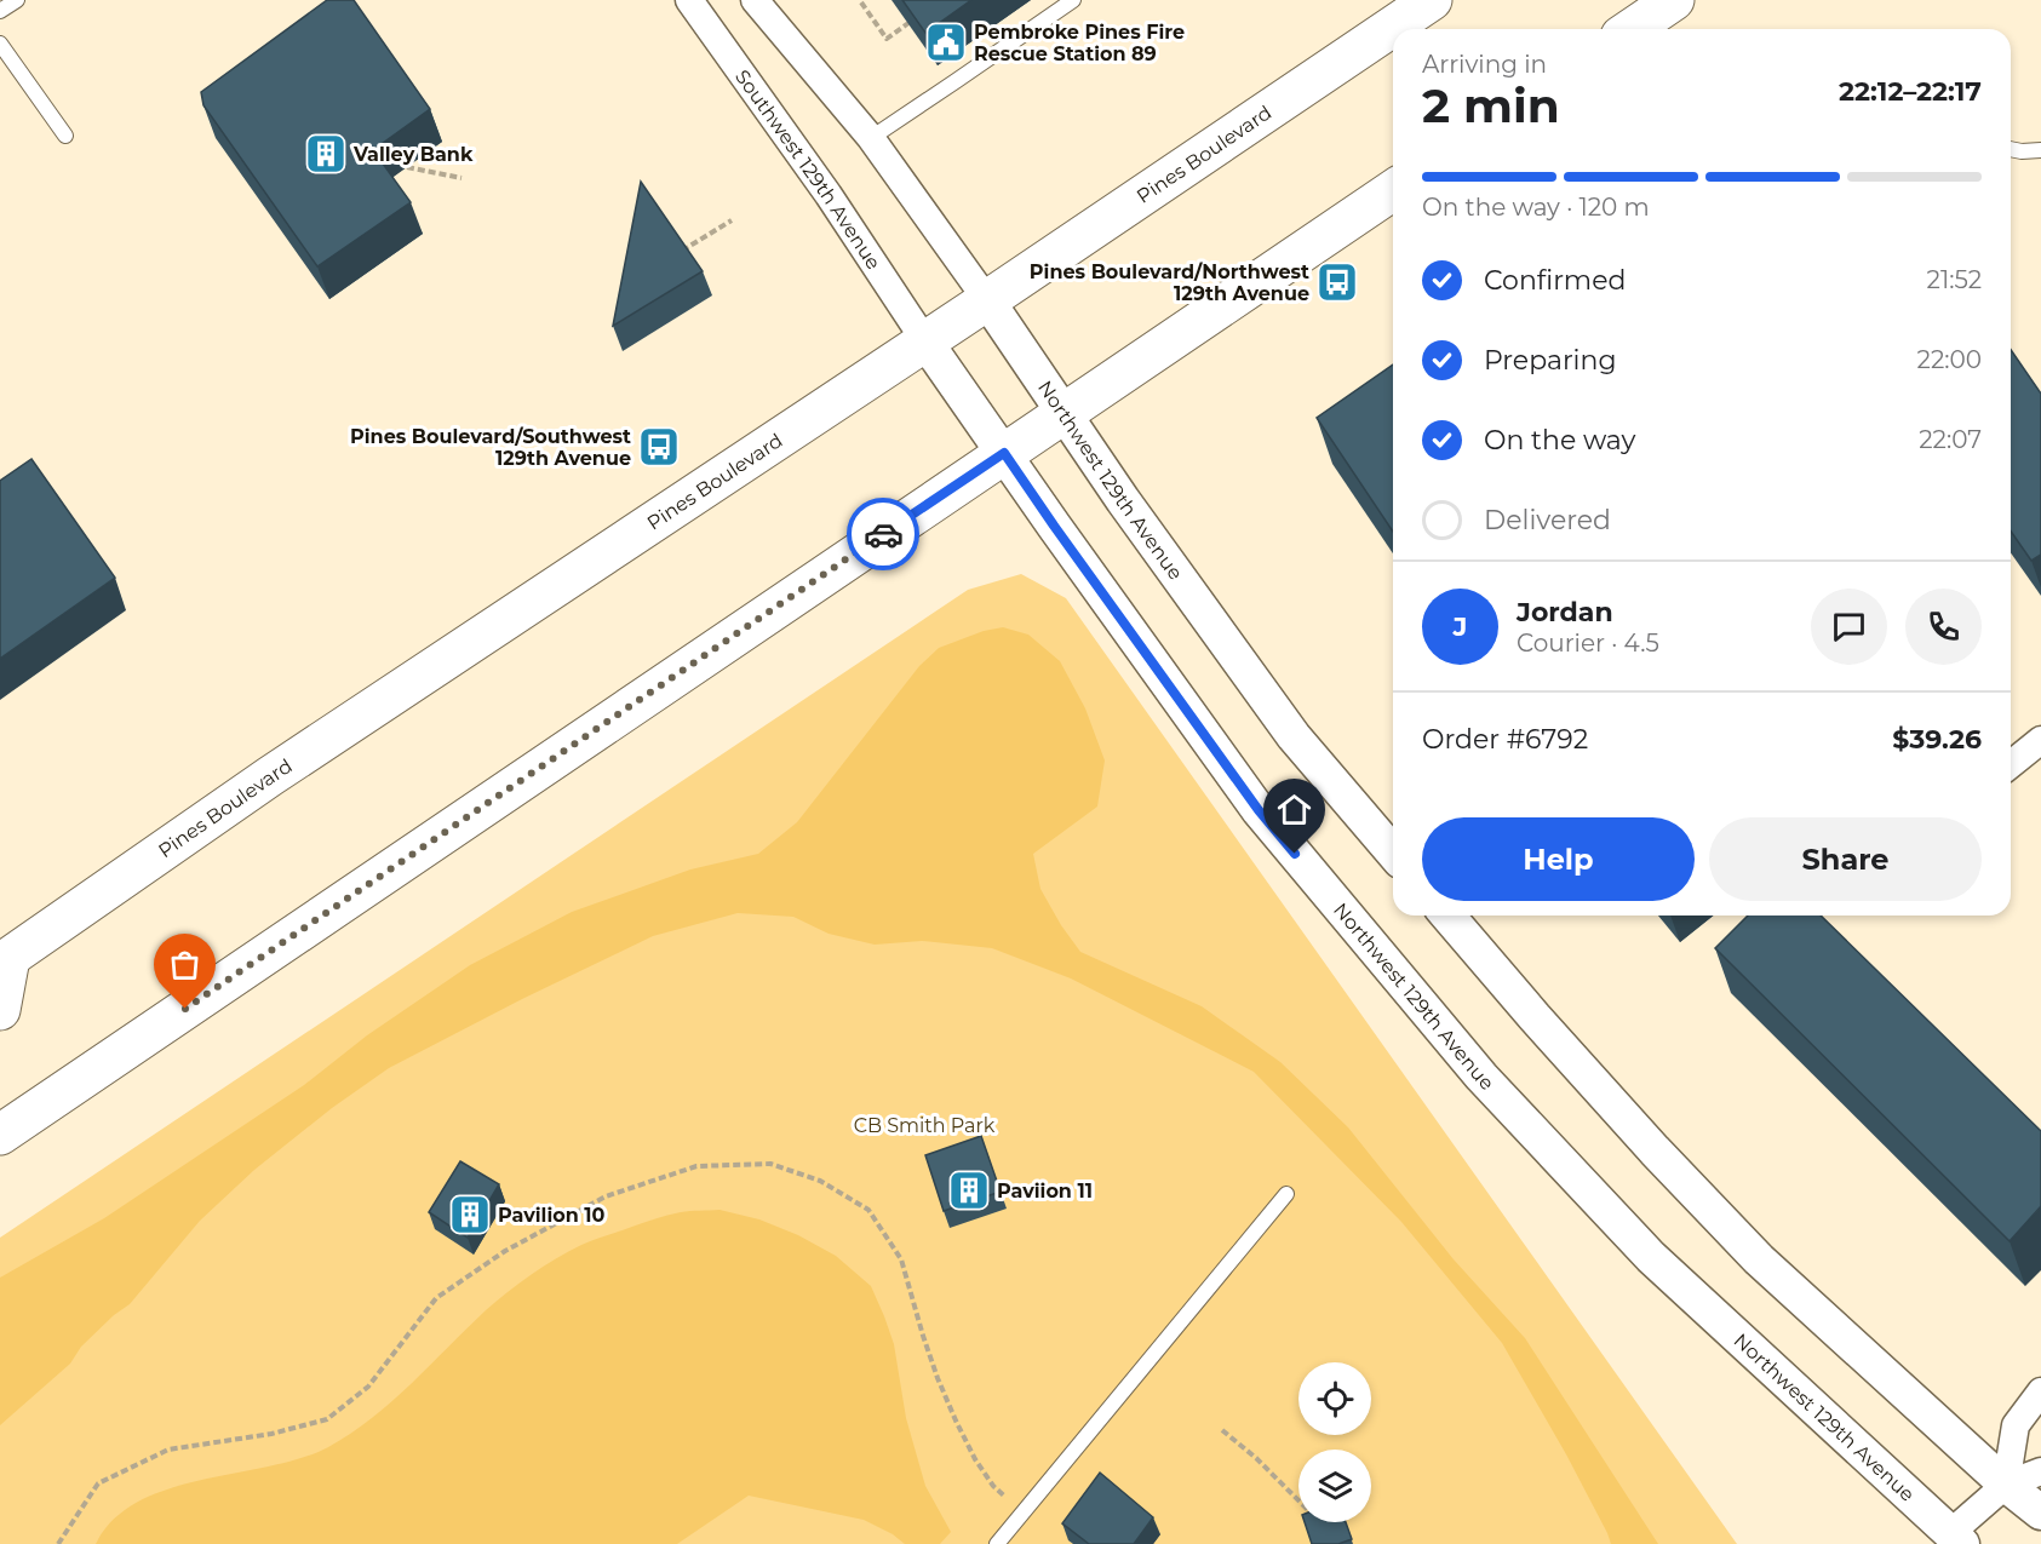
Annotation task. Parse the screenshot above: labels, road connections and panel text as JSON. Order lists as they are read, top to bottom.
{
  "streets": {
    "highway": ["Pines Boulevard"],
    "street": ["Southwest 129th Avenue", "Northwest 129th Avenue"]
  },
  "crossings": [
    ["Pines Boulevard", "Southwest 129th Avenue"],
    ["Pines Boulevard", "Northwest 129th Avenue"],
    ["Southwest 129th Avenue", "Northwest 129th Avenue"]
  ],
  "parks": ["CB Smith Park"],
  "places": {
    "public building": ["Pembroke Pines Fire Rescue Station 89"],
    "building": ["Valley Bank", "Paviion 11", "Pavilion 10"],
    "bus stop": ["Pines Boulevard/Northwest 129th Avenue", "Pines Boulevard/Southwest 129th Avenue"]
  },
  "page": {
    "heading": ["2 min", "Arriving in", "22:12–22:17"],
    "panel": [
      "Jordan",
      "Courier · 4.5",
      "Order #6792",
      "$39.26"
    ],
    "bar": "On the way · 120 m",
    "list": [
      ["Confirmed", "21:52"],
      ["Preparing", "22:00"],
      ["On the way", "22:07"],
      "Delivered"
    ],
    "round": "J",
    "buttons": ["Help", "Share"]
  }
}
